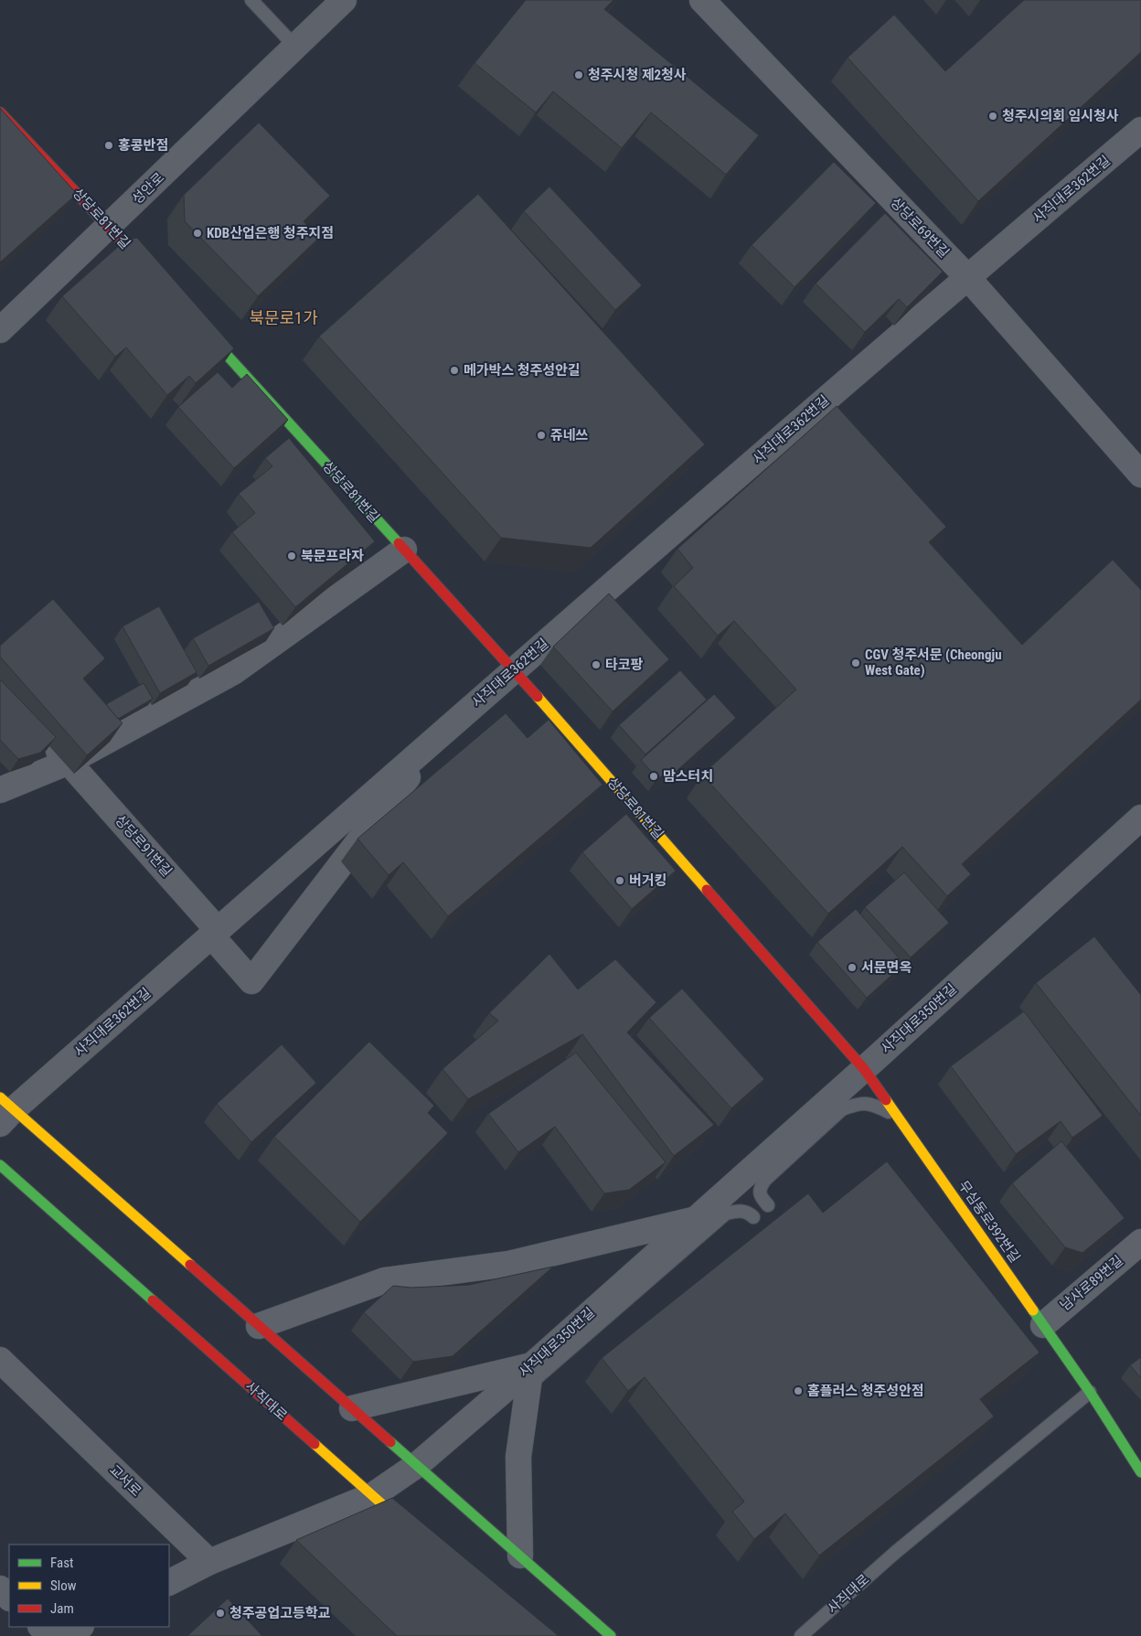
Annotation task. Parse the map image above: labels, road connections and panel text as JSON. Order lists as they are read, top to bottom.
{
  "streets": {
    "street": [
      "성안로",
      "사직대로362번길",
      "상당로81번길",
      "상당로69번길",
      "상당로91번길",
      "사직대로350번길",
      "무심동로392번길",
      "남사로89번길",
      "사직대로",
      "교서로"
    ]
  },
  "crossings": [
    ["성안로", "상당로81번길"],
    ["사직대로362번길", "상당로81번길"],
    ["사직대로362번길", "상당로69번길"],
    ["사직대로362번길", "상당로91번길"],
    ["상당로81번길", "사직대로350번길"],
    ["상당로81번길", "무심동로392번길"],
    ["사직대로350번길", "무심동로392번길"],
    ["무심동로392번길", "남사로89번길"],
    ["무심동로392번길", "사직대로"]
  ],
  "districts": ["북문로1가"],
  "places": [
    "청주시청 제2청사",
    "청주시의회 임시청사",
    "홍콩반점",
    "KDB산업은행 청주지점",
    "메가박스 청주성안길",
    "쥬네쓰",
    "북문프라자",
    "CGV 청주서문 (Cheongju West Gate)",
    "타코팡",
    "맘스터치",
    "버거킹",
    "서문면옥",
    "홈플러스 청주성안점",
    "청주공업고등학교"
  ],
  "legend": ["Fast", "Slow", "Jam"]
}
